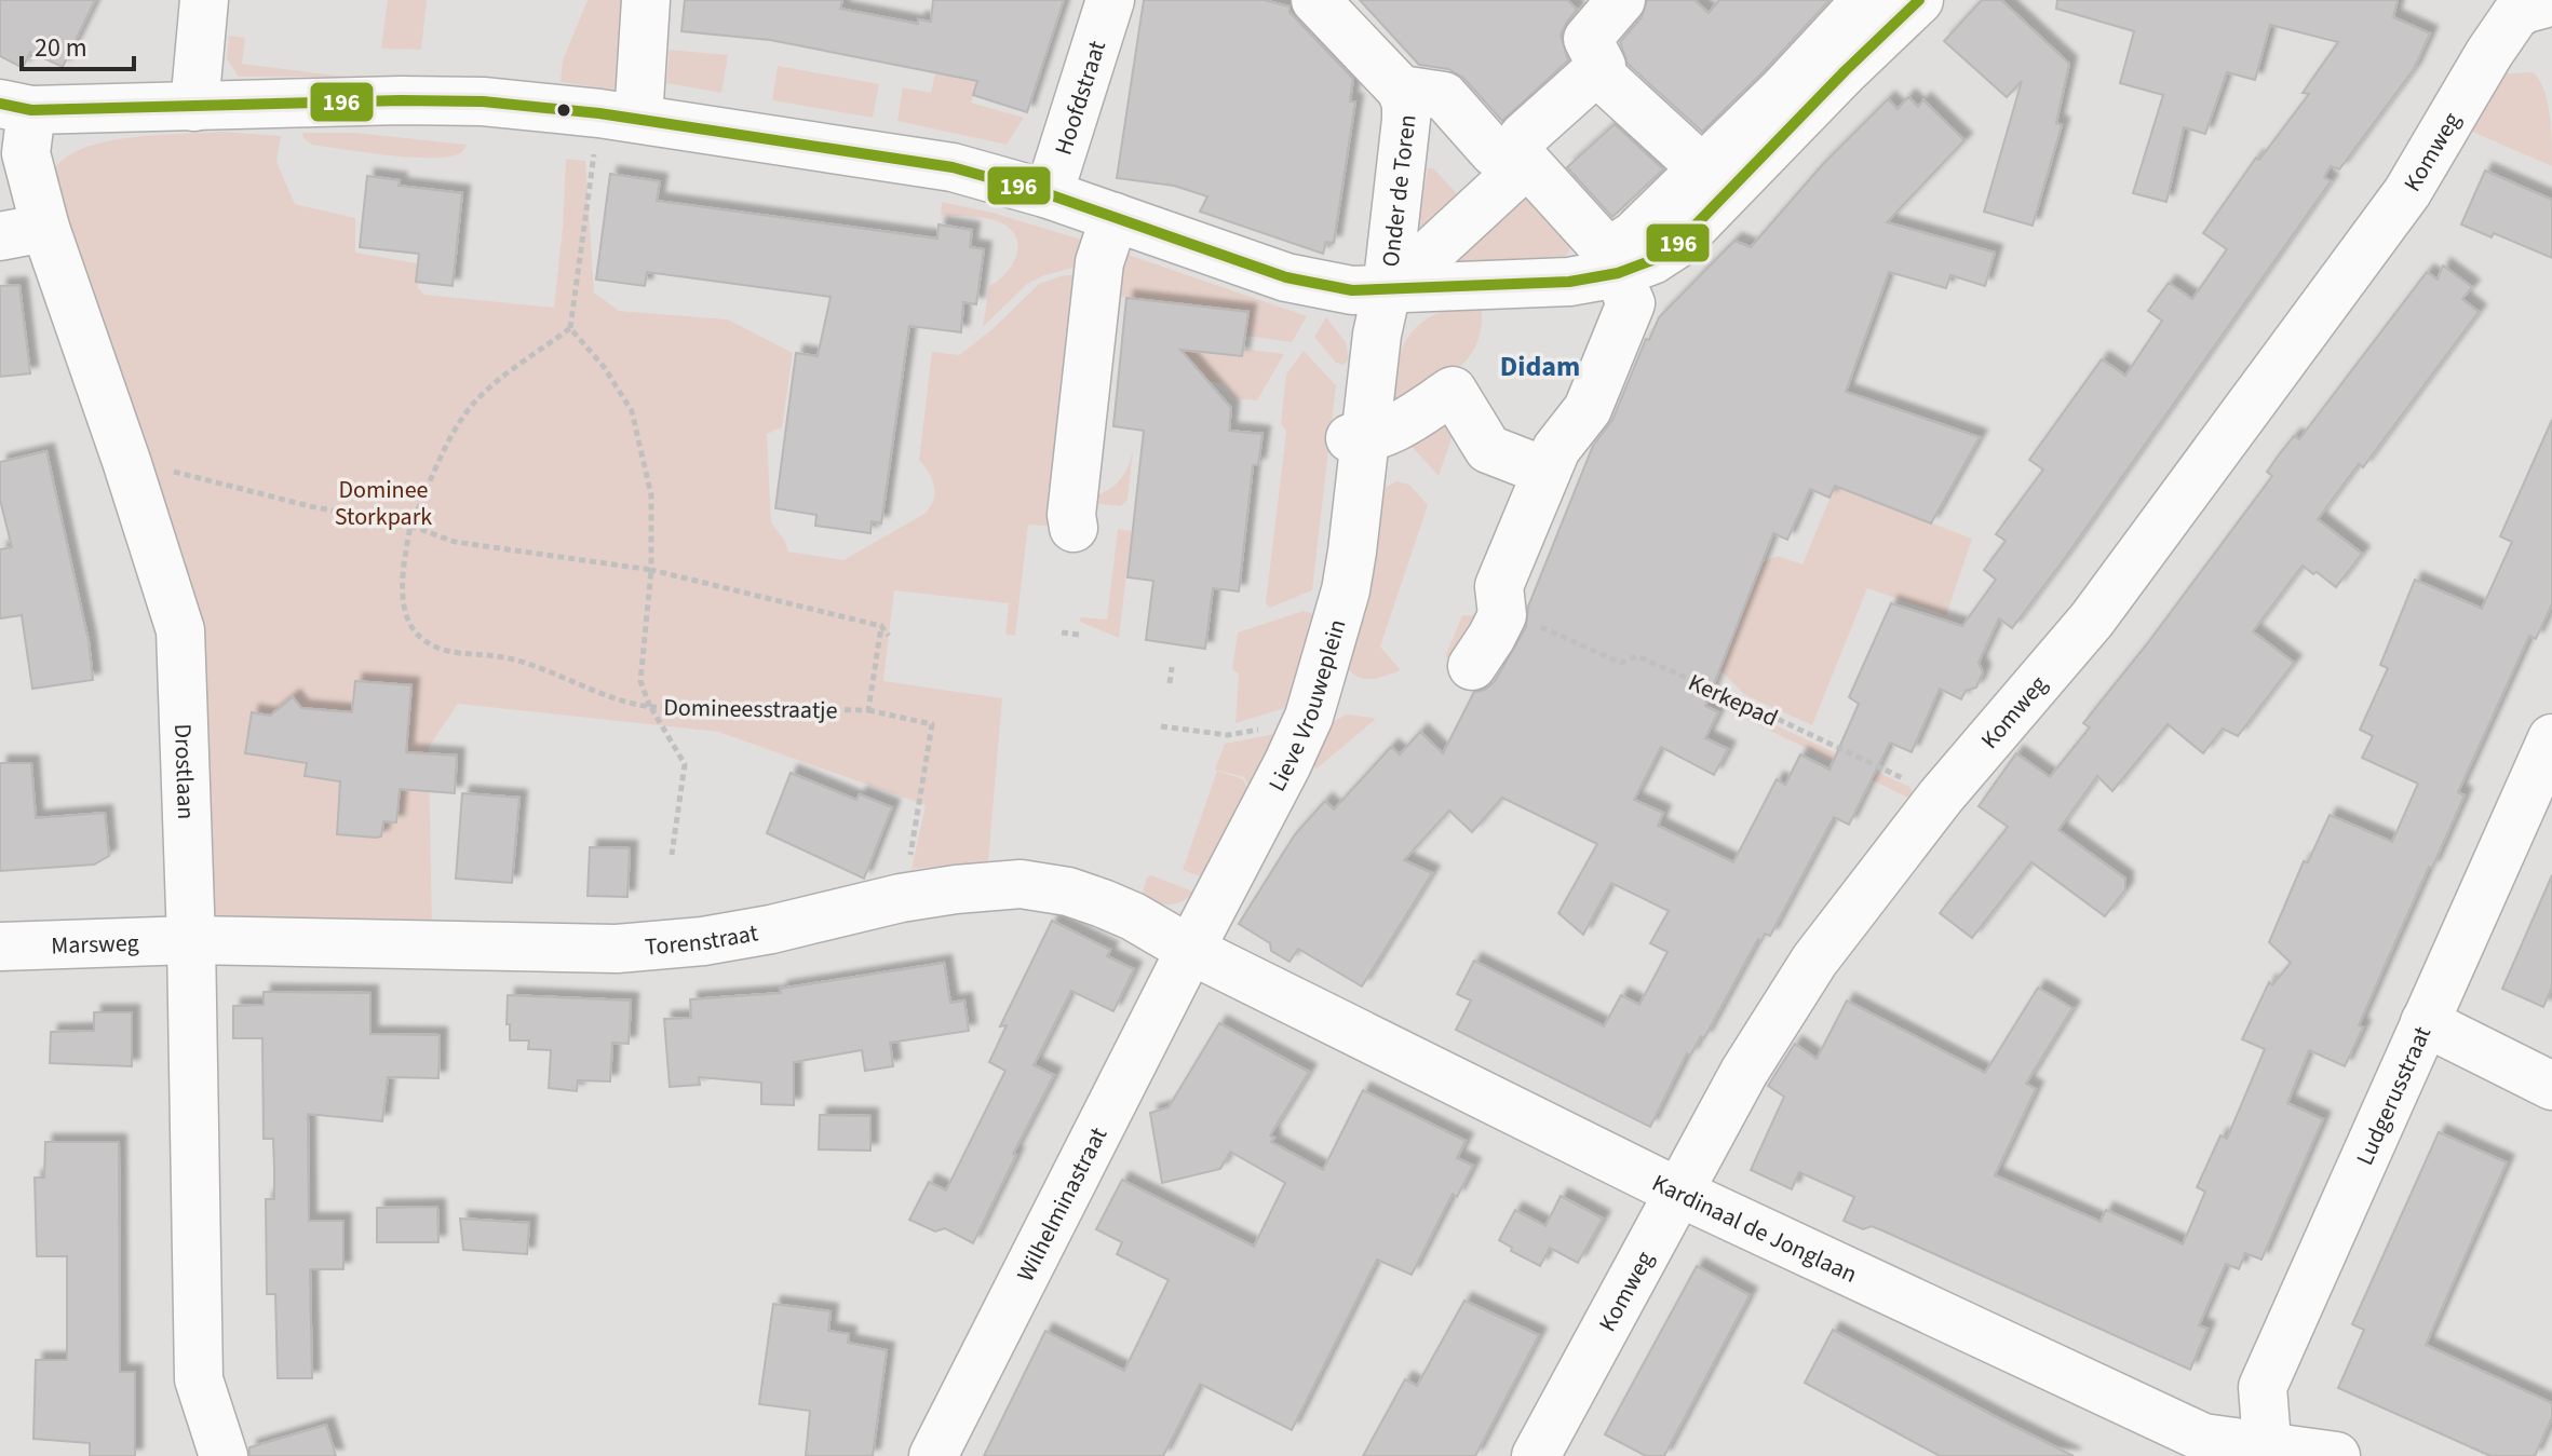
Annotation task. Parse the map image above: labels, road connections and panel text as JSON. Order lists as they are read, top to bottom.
{
  "streets": {
    "street": [
      "Hoofdstraat",
      "Komweg",
      "Onder de Toren",
      "Lieve Vrouweplein",
      "Drostlaan",
      "Torenstraat",
      "Marsweg",
      "Ludgerusstraat",
      "Wilhelminastraat",
      "Kardinaal de Jonglaan"
    ],
    "path": ["Kerkepad", "Domineesstraatje"]
  },
  "crossings": [
    ["Komweg", "Kerkepad"],
    ["Komweg", "Kardinaal de Jonglaan"],
    ["Onder de Toren", "Lieve Vrouweplein"],
    ["Lieve Vrouweplein", "Torenstraat"],
    ["Lieve Vrouweplein", "Wilhelminastraat"],
    ["Lieve Vrouweplein", "Kardinaal de Jonglaan"],
    ["Drostlaan", "Torenstraat"],
    ["Drostlaan", "Marsweg"],
    ["Torenstraat", "Marsweg"],
    ["Torenstraat", "Wilhelminastraat"],
    ["Torenstraat", "Kardinaal de Jonglaan"],
    ["Ludgerusstraat", "Kardinaal de Jonglaan"],
    ["Wilhelminastraat", "Kardinaal de Jonglaan"]
  ],
  "districts": ["Didam"],
  "parks": ["Dominee Storkpark"],
  "lines": ["transit line 196"],
  "scale_bar": "20 m"
}
